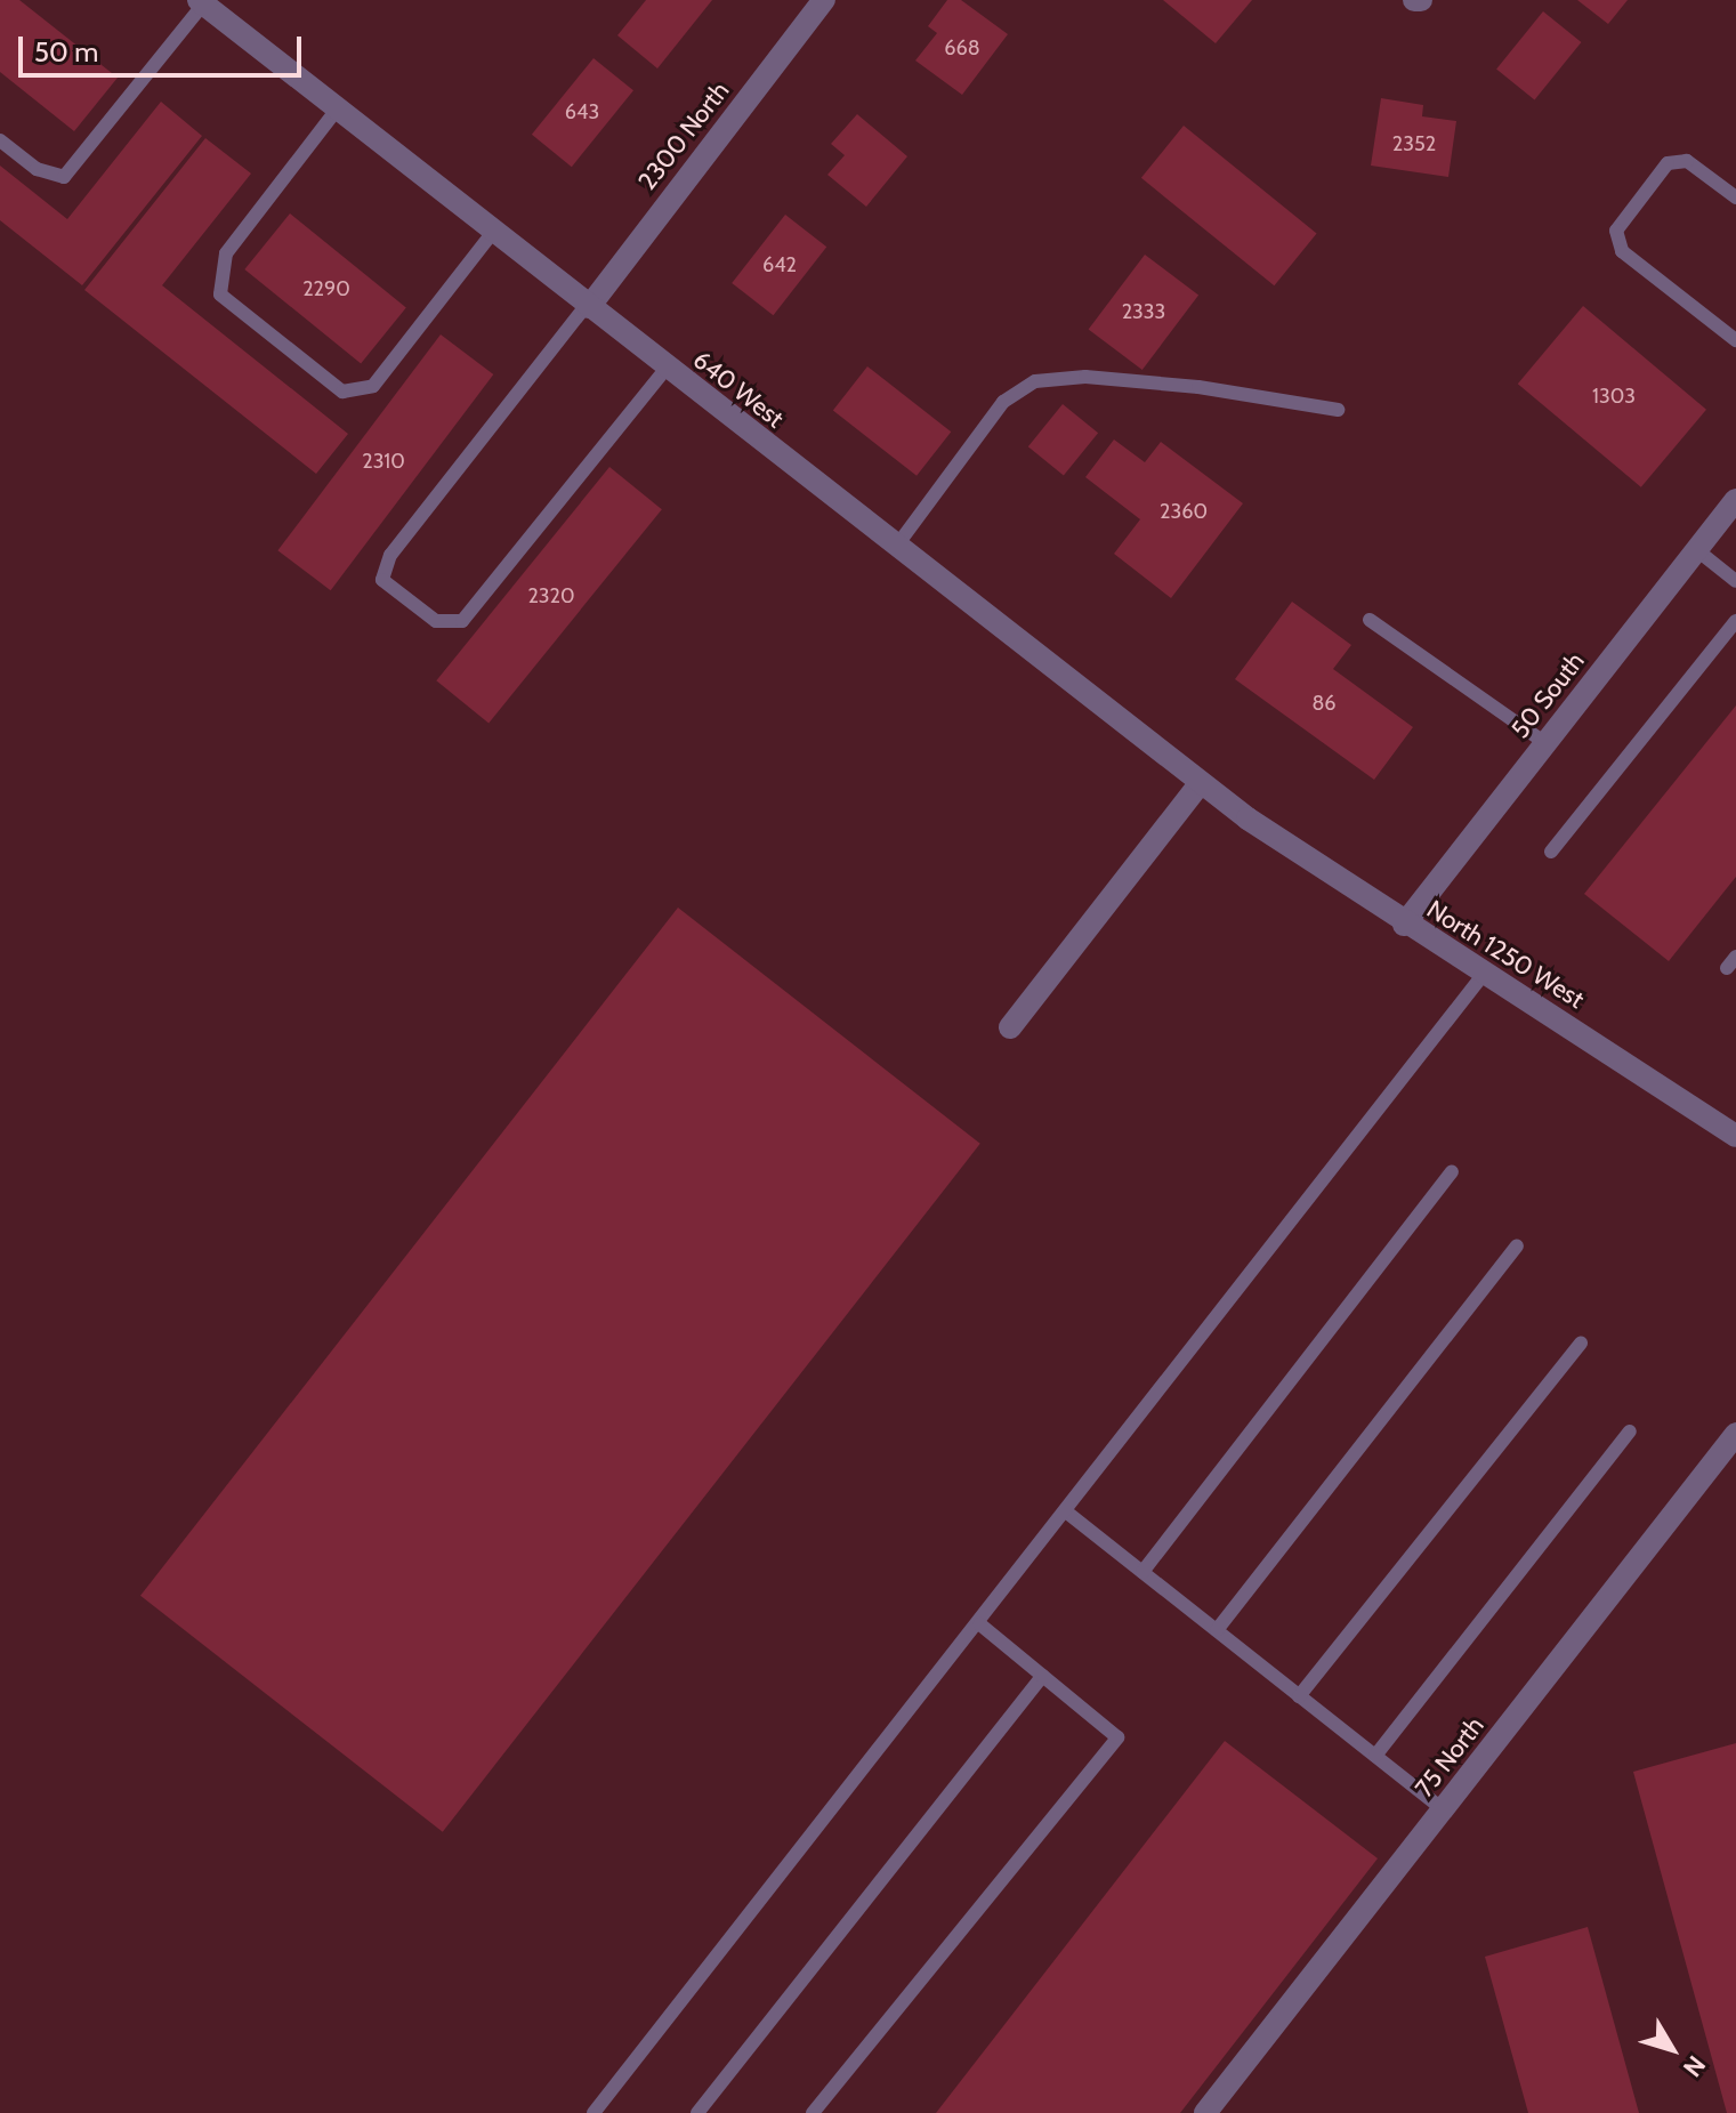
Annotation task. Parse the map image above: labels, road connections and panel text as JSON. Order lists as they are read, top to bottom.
{
  "streets": {
    "street": [
      "2300 North",
      "640 West",
      "50 South",
      "North 1250 West",
      "75 North"
    ]
  },
  "crossings": [
    ["2300 North", "640 West"],
    ["640 West", "North 1250 West"],
    ["50 South", "North 1250 West"]
  ],
  "house_numbers": [
    "668",
    "643",
    "2352",
    "642",
    "2290",
    "2333",
    "1303",
    "2310",
    "2360",
    "2320",
    "86"
  ],
  "scale_bar": "50 m",
  "north": "bottom right"
}
